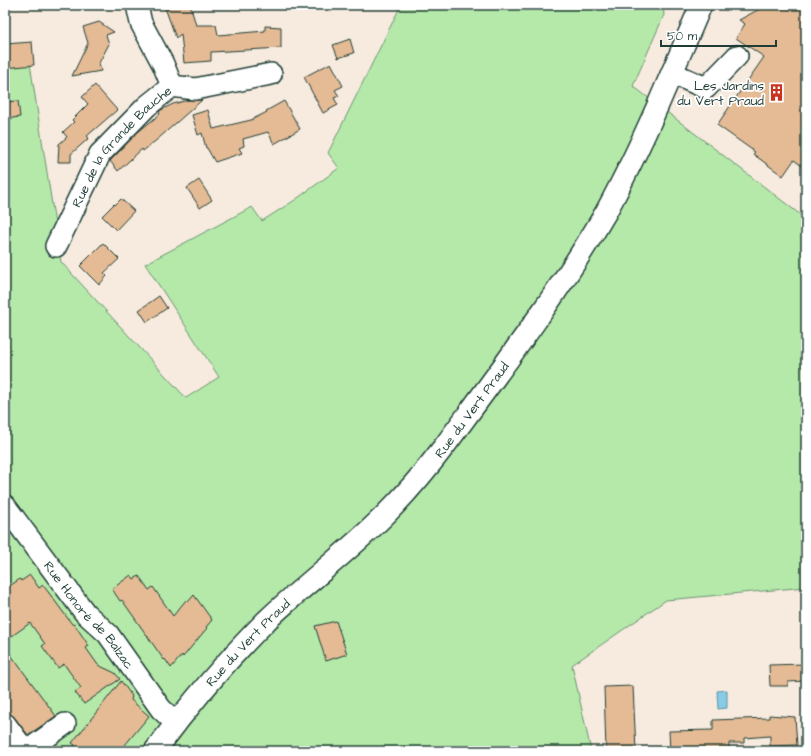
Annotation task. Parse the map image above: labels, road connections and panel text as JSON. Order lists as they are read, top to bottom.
{
  "streets": {
    "street": ["Rue de la Grande Bauche", "Rue du Vert Praud", "Rue Honoré de Balzac"]
  },
  "crossings": [
    ["Rue du Vert Praud", "Rue Honoré de Balzac"]
  ],
  "places": {
    "building": ["Les Jardins du Vert Praud"]
  },
  "scale_bar": "50 m"
}
